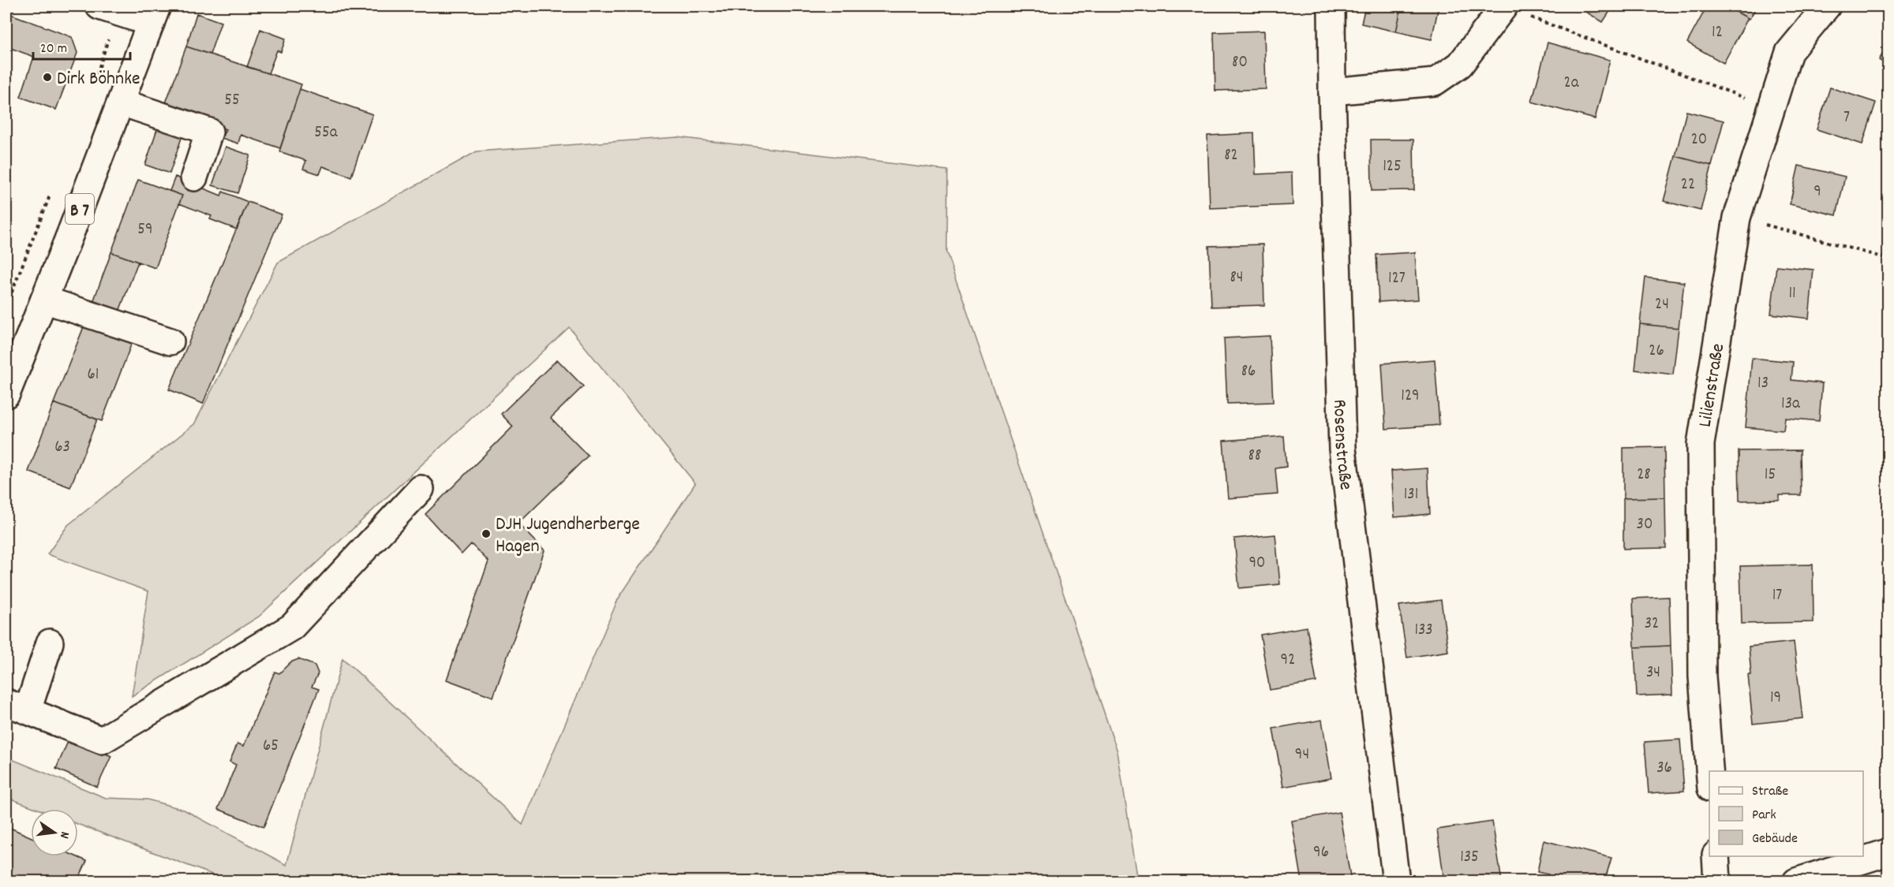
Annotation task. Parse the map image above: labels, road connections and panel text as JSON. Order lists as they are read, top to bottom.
{
  "streets": {
    "street": ["B 7", "Lilienstraße", "Rosenstraße"]
  },
  "places": ["Dirk Böhnke", "DJH Jugendherberge Hagen"],
  "house_numbers": [
    "12",
    "80",
    "2a",
    "55",
    "7",
    "55a",
    "20",
    "82",
    "125",
    "22",
    "9",
    "59",
    "84",
    "127",
    "11",
    "24",
    "26",
    "86",
    "61",
    "13",
    "129",
    "13a",
    "63",
    "88",
    "28",
    "15",
    "131",
    "30",
    "90",
    "17",
    "32",
    "133",
    "92",
    "34",
    "19",
    "65",
    "94",
    "36",
    "96",
    "135"
  ],
  "legend": ["Straße", "Park", "Gebäude"],
  "scale_bar": "20 m",
  "north": "right"
}
